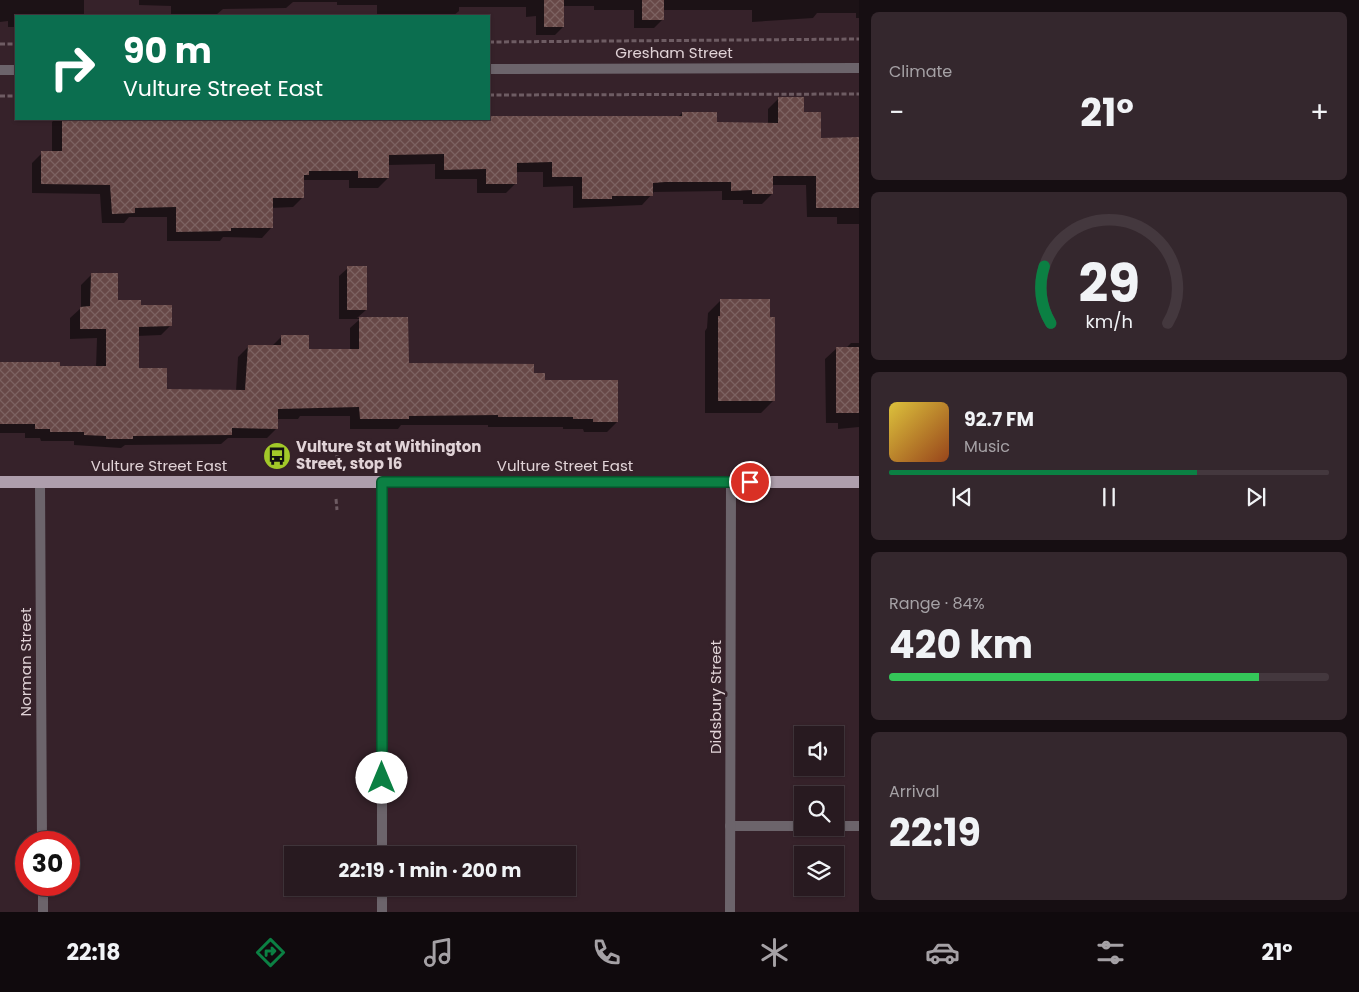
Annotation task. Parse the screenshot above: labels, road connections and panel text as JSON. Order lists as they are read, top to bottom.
{
  "streets": {
    "main road": ["Vulture Street East"],
    "street": ["Gresham Street", "Norman Street", "Didsbury Street"]
  },
  "crossings": [
    ["Vulture Street East", "Norman Street"],
    ["Vulture Street East", "Didsbury Street"]
  ],
  "places": {
    "bus stop": ["Vulture St at Withington Street, stop 16"]
  },
  "page": {
    "tile": [
      "Climate",
      ["Range · 84%", "420 km"],
      ["Arrival", "22:19"]
    ],
    "turn": ["90 m", "Vulture Street East"],
    "heat": ["−", "21°", "+"],
    "song": ["92.7 FM", "Music"],
    "limit": "30",
    "trip": "22:19 · 1 min · 200 m",
    "tabs": ["22:18", "21°"],
    "gauge": ["29", "km/h"]
  }
}
